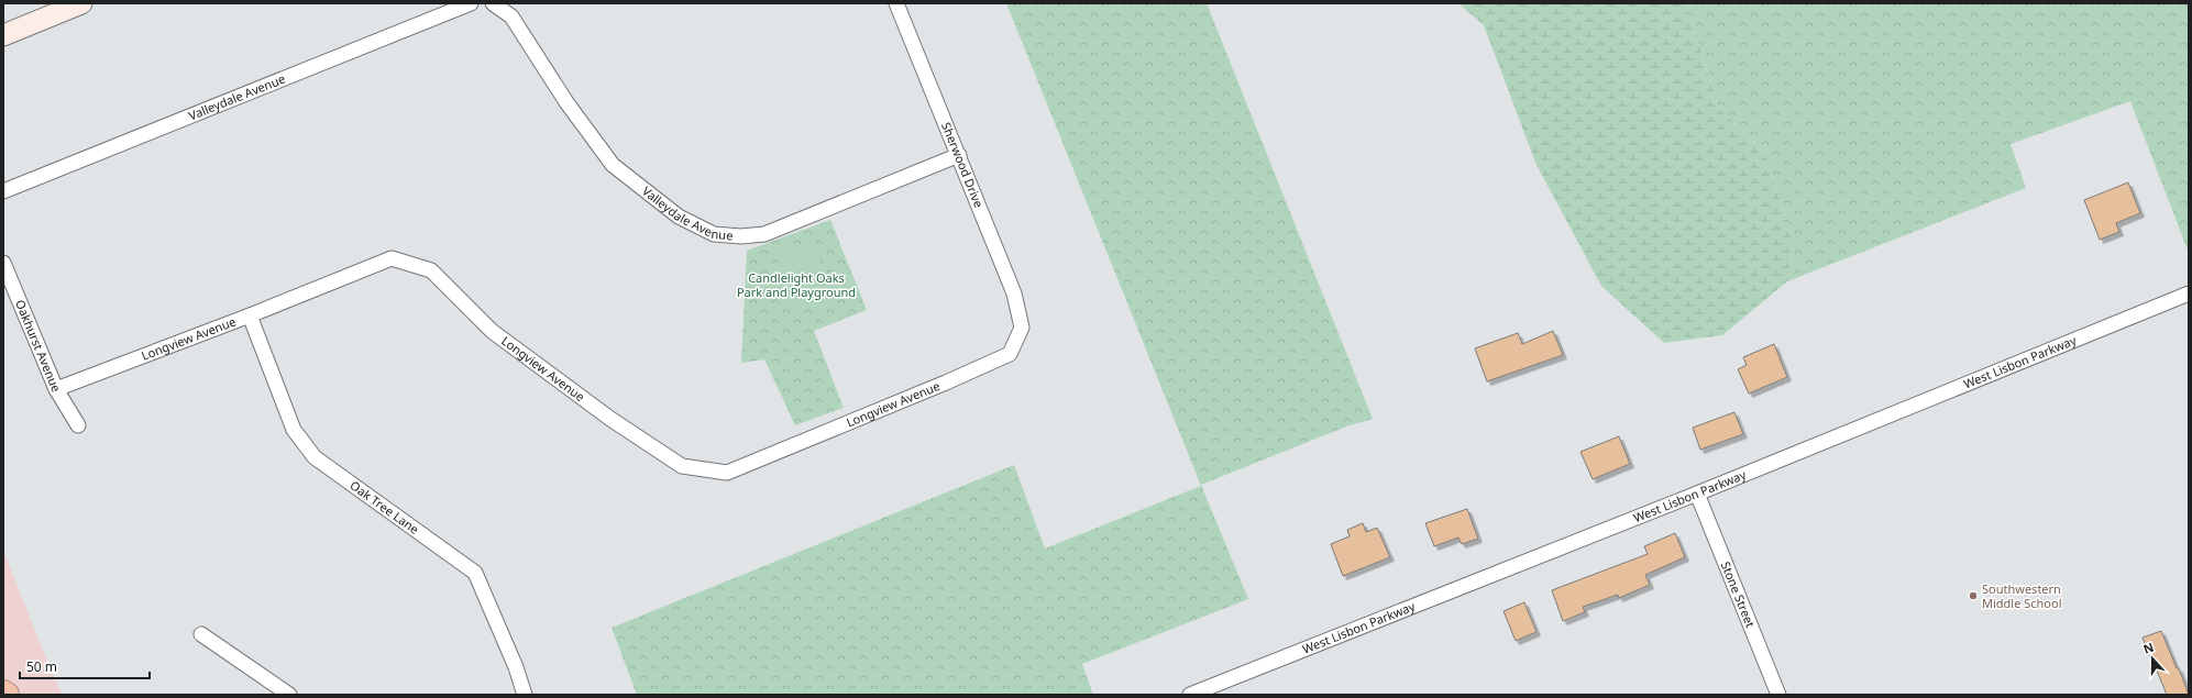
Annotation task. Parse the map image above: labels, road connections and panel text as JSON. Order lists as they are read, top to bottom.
{
  "streets": {
    "street": [
      "Valleydale Avenue",
      "Sherwood Drive",
      "Longview Avenue",
      "Oakhurst Avenue",
      "West Lisbon Parkway",
      "Oak Tree Lane",
      "Stone Street"
    ]
  },
  "crossings": [
    ["Valleydale Avenue", "Sherwood Drive"],
    ["Sherwood Drive", "Longview Avenue"],
    ["Longview Avenue", "Oakhurst Avenue"],
    ["Longview Avenue", "Oak Tree Lane"],
    ["West Lisbon Parkway", "Stone Street"]
  ],
  "parks": ["Candlelight Oaks Park and Playground"],
  "places": ["Southwestern Middle School"],
  "scale_bar": "50 m",
  "north": "top"
}
